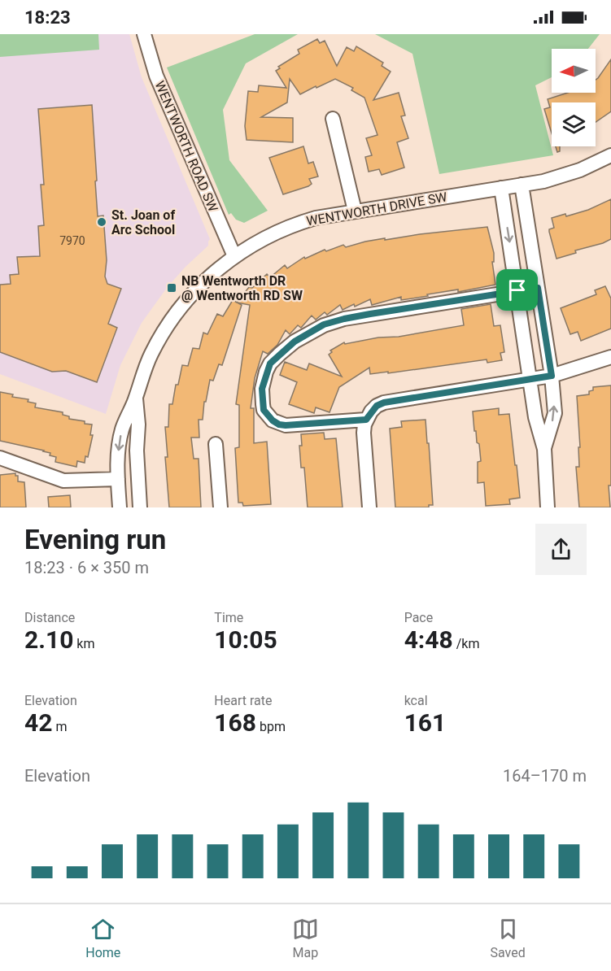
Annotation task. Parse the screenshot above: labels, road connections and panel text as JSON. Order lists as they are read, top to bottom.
{
  "streets": {
    "street": ["WENTWORTH ROAD SW", "WENTWORTH DRIVE SW"]
  },
  "crossings": [
    ["WENTWORTH ROAD SW", "WENTWORTH DRIVE SW"]
  ],
  "places": {
    "other": ["St. Joan of Arc School"],
    "transit": ["NB Wentworth DR @ Wentworth RD SW"]
  },
  "house_numbers": ["7970"],
  "north": "left",
  "page": {
    "status": "18:23",
    "heading": ["Evening run", "18:23 · 6 × 350 m"],
    "stats": [
      ["Distance", "2.10 km"],
      ["Time", "10:05"],
      ["Pace", "4:48 /km"],
      ["Elevation", "42 m"],
      ["Heart rate", "168 bpm"],
      ["kcal", "161"]
    ],
    "chart": ["Elevation", "164–170 m"],
    "tabs": ["Home", "Map", "Saved"]
  }
}
